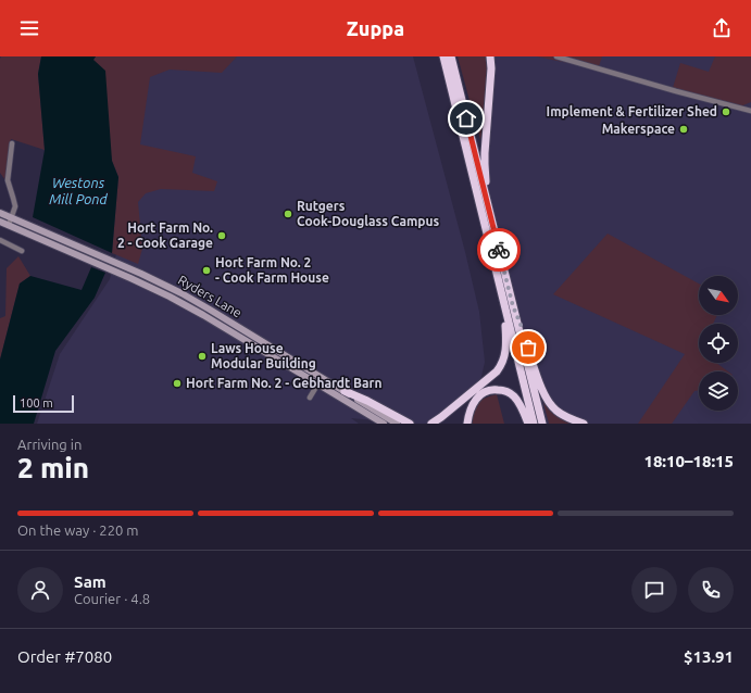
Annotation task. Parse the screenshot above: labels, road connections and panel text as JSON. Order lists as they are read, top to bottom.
{
  "streets": {
    "main road": ["Ryders Lane"]
  },
  "water": ["Westons Mill Pond"],
  "places": [
    "Implement & Fertilizer Shed",
    "Makerspace",
    "Rutgers Cook-Douglass Campus",
    "Hort Farm No. 2 - Cook Garage",
    "Hort Farm No. 2 - Cook Farm House",
    "Laws House Modular Building",
    "Hort Farm No. 2 - Gebhardt Barn"
  ],
  "scale_bar": "100 m",
  "north": "bottom right",
  "page": {
    "header": "Zuppa",
    "scale": "100 m",
    "heading": ["2 min", "Arriving in", "18:10–18:15"],
    "panel": [
      "Sam",
      "Courier · 4.8",
      "Order #7080",
      "$13.91"
    ],
    "bar": "On the way · 220 m"
  }
}
